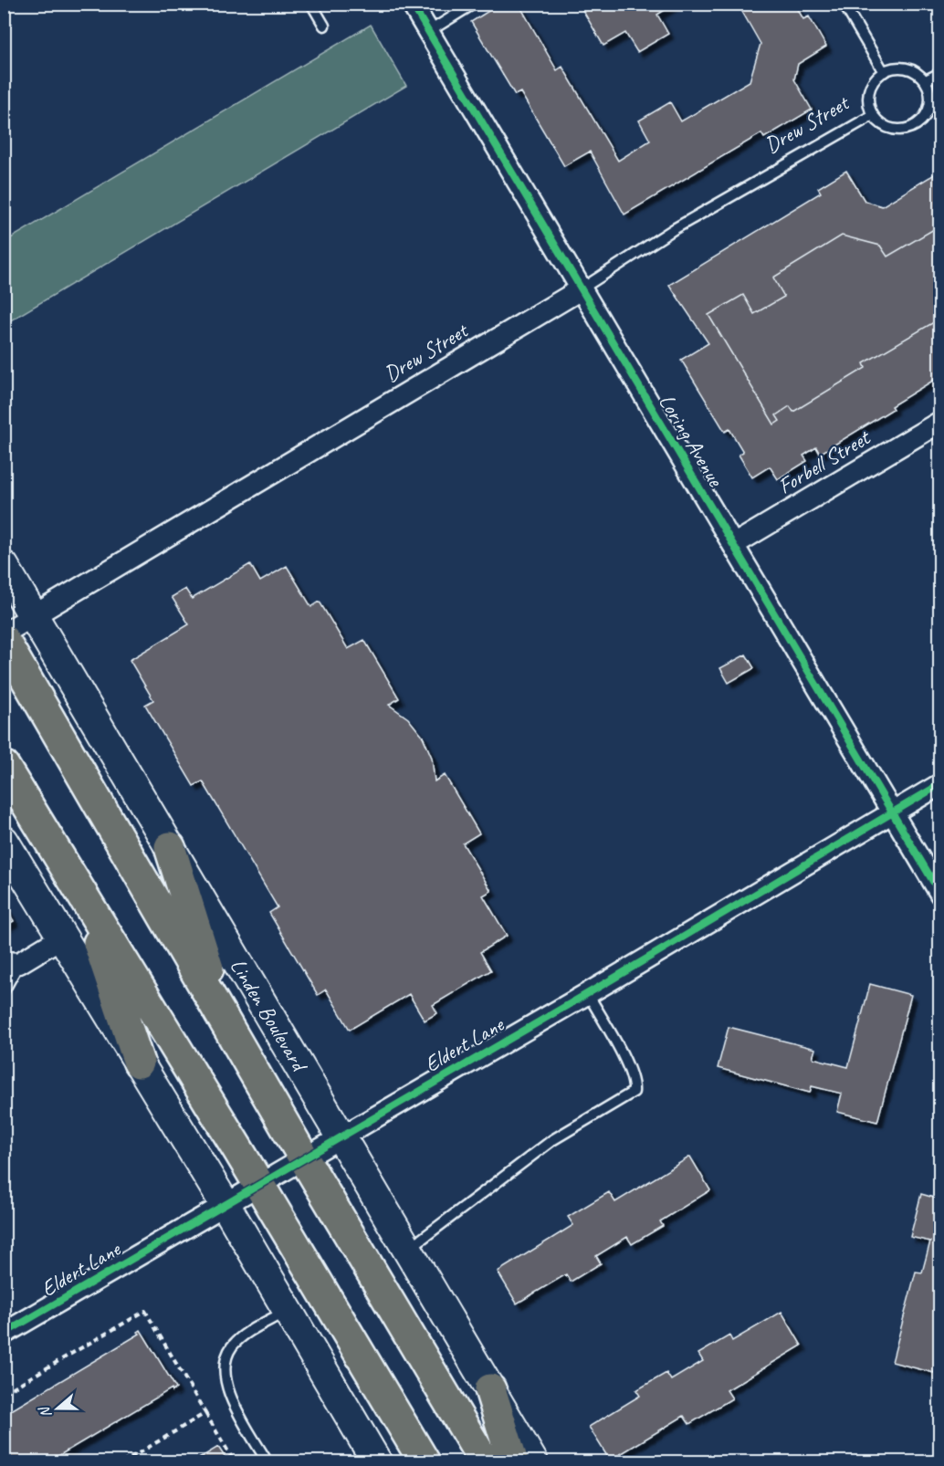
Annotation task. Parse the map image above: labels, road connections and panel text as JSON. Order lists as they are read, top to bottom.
{
  "streets": {
    "highway": ["Linden Boulevard"],
    "street": [
      "Drew Street",
      "Loring Avenue",
      "Forbell Street",
      "Eldert Lane"
    ]
  },
  "crossings": [
    ["Drew Street", "Loring Avenue"],
    ["Drew Street", "Linden Boulevard"],
    ["Loring Avenue", "Forbell Street"],
    ["Loring Avenue", "Eldert Lane"],
    ["Linden Boulevard", "Eldert Lane"]
  ],
  "north": "left"
}
